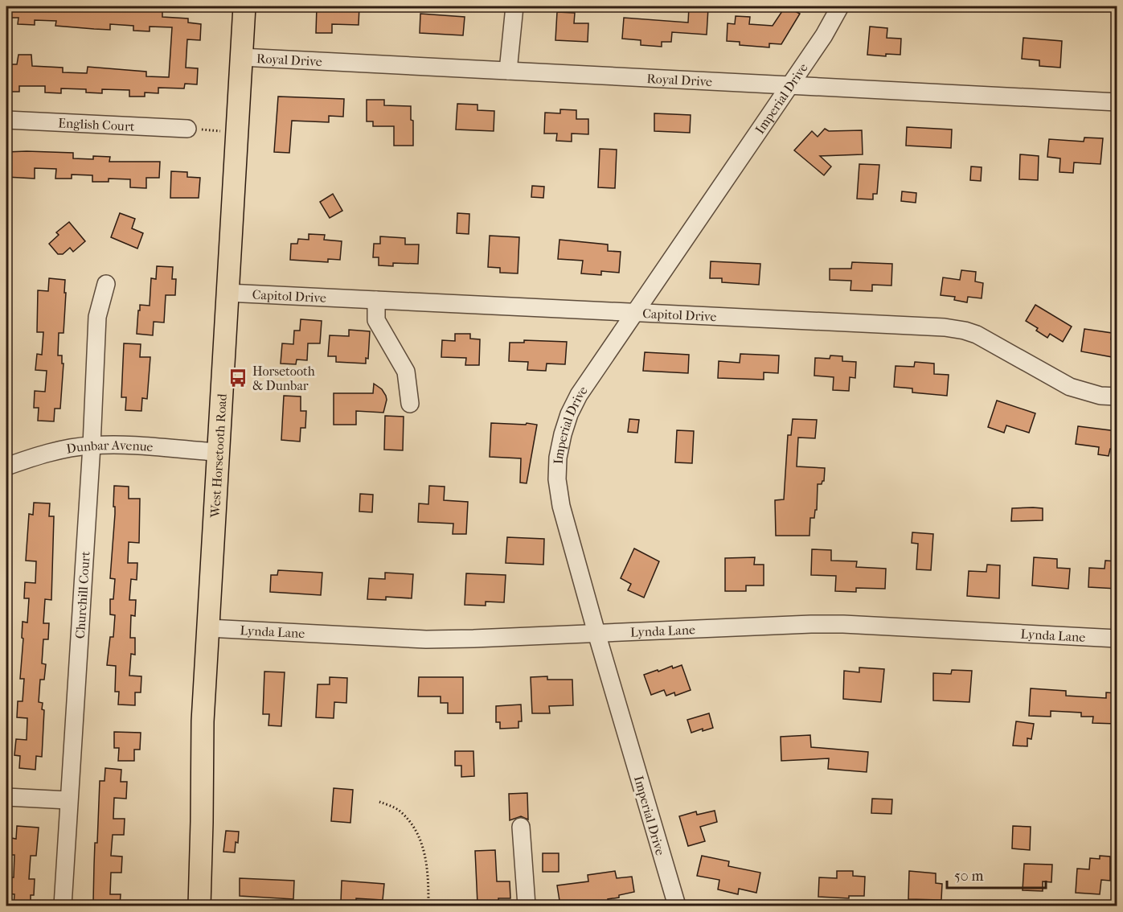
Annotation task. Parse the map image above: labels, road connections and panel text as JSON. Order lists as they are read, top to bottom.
{
  "streets": {
    "main road": ["West Horsetooth Road"],
    "street": [
      "Royal Drive",
      "Imperial Drive",
      "English Court",
      "Capitol Drive",
      "Dunbar Avenue",
      "Churchill Court",
      "Lynda Lane"
    ]
  },
  "crossings": [
    ["Royal Drive", "Imperial Drive"],
    ["Royal Drive", "West Horsetooth Road"],
    ["Imperial Drive", "Capitol Drive"],
    ["Imperial Drive", "Lynda Lane"],
    ["Capitol Drive", "West Horsetooth Road"],
    ["Dunbar Avenue", "West Horsetooth Road"],
    ["Dunbar Avenue", "Churchill Court"],
    ["West Horsetooth Road", "Lynda Lane"]
  ],
  "places": {
    "bus stop": ["Horsetooth & Dunbar"]
  },
  "scale_bar": "50 m"
}
